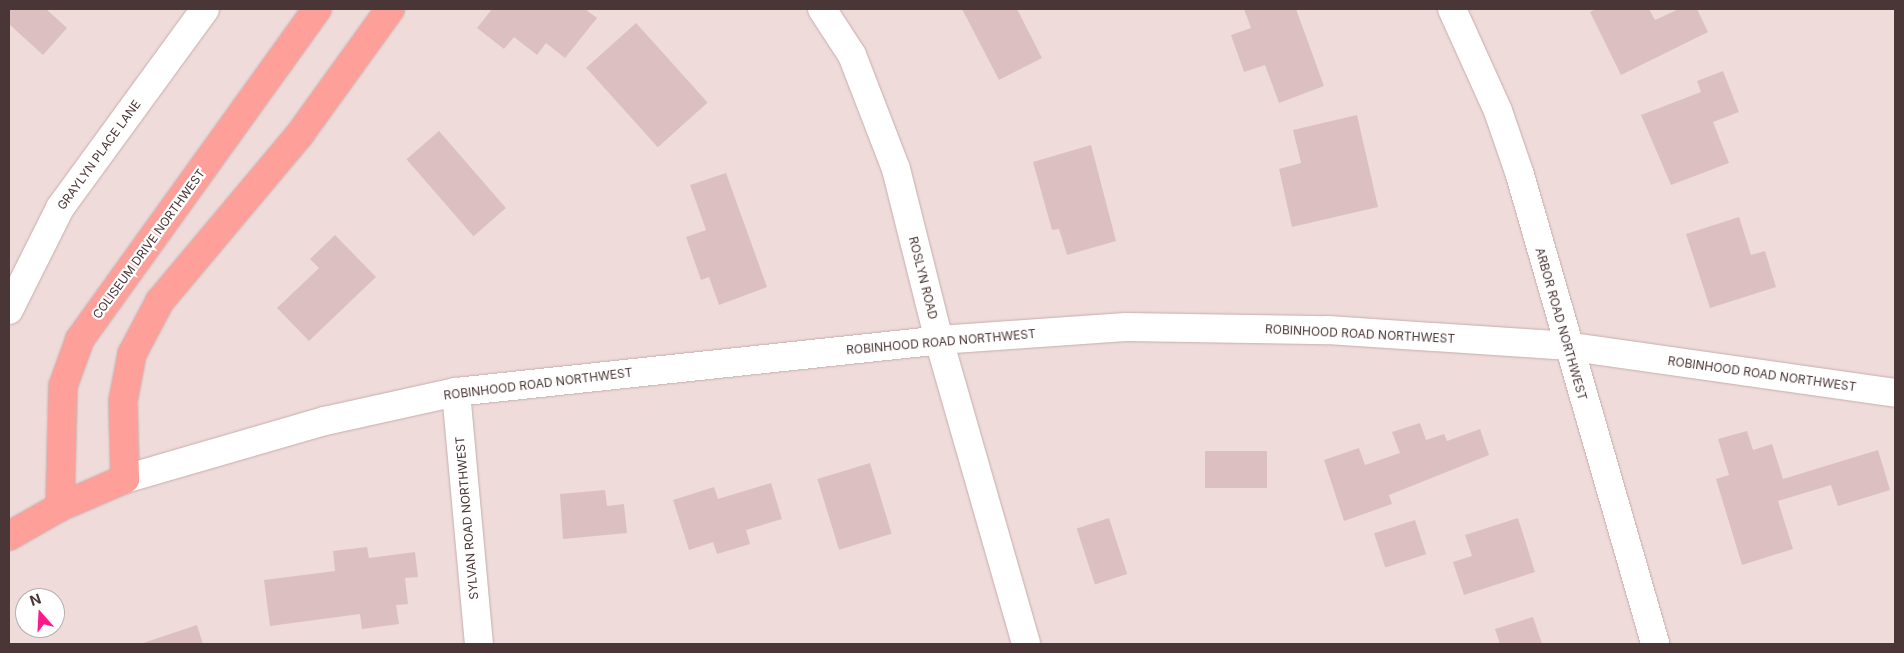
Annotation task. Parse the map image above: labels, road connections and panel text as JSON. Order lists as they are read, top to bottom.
{
  "streets": {
    "main road": ["COLISEUM DRIVE NORTHWEST", "ROBINHOOD ROAD NORTHWEST"],
    "street": [
      "GRAYLYN PLACE LANE",
      "ROSLYN ROAD",
      "ARBOR ROAD NORTHWEST",
      "SYLVAN ROAD NORTHWEST"
    ]
  },
  "crossings": [
    ["COLISEUM DRIVE NORTHWEST", "ROBINHOOD ROAD NORTHWEST"],
    ["ROSLYN ROAD", "ROBINHOOD ROAD NORTHWEST"],
    ["ARBOR ROAD NORTHWEST", "ROBINHOOD ROAD NORTHWEST"],
    ["ROBINHOOD ROAD NORTHWEST", "SYLVAN ROAD NORTHWEST"]
  ],
  "north": "top"
}
